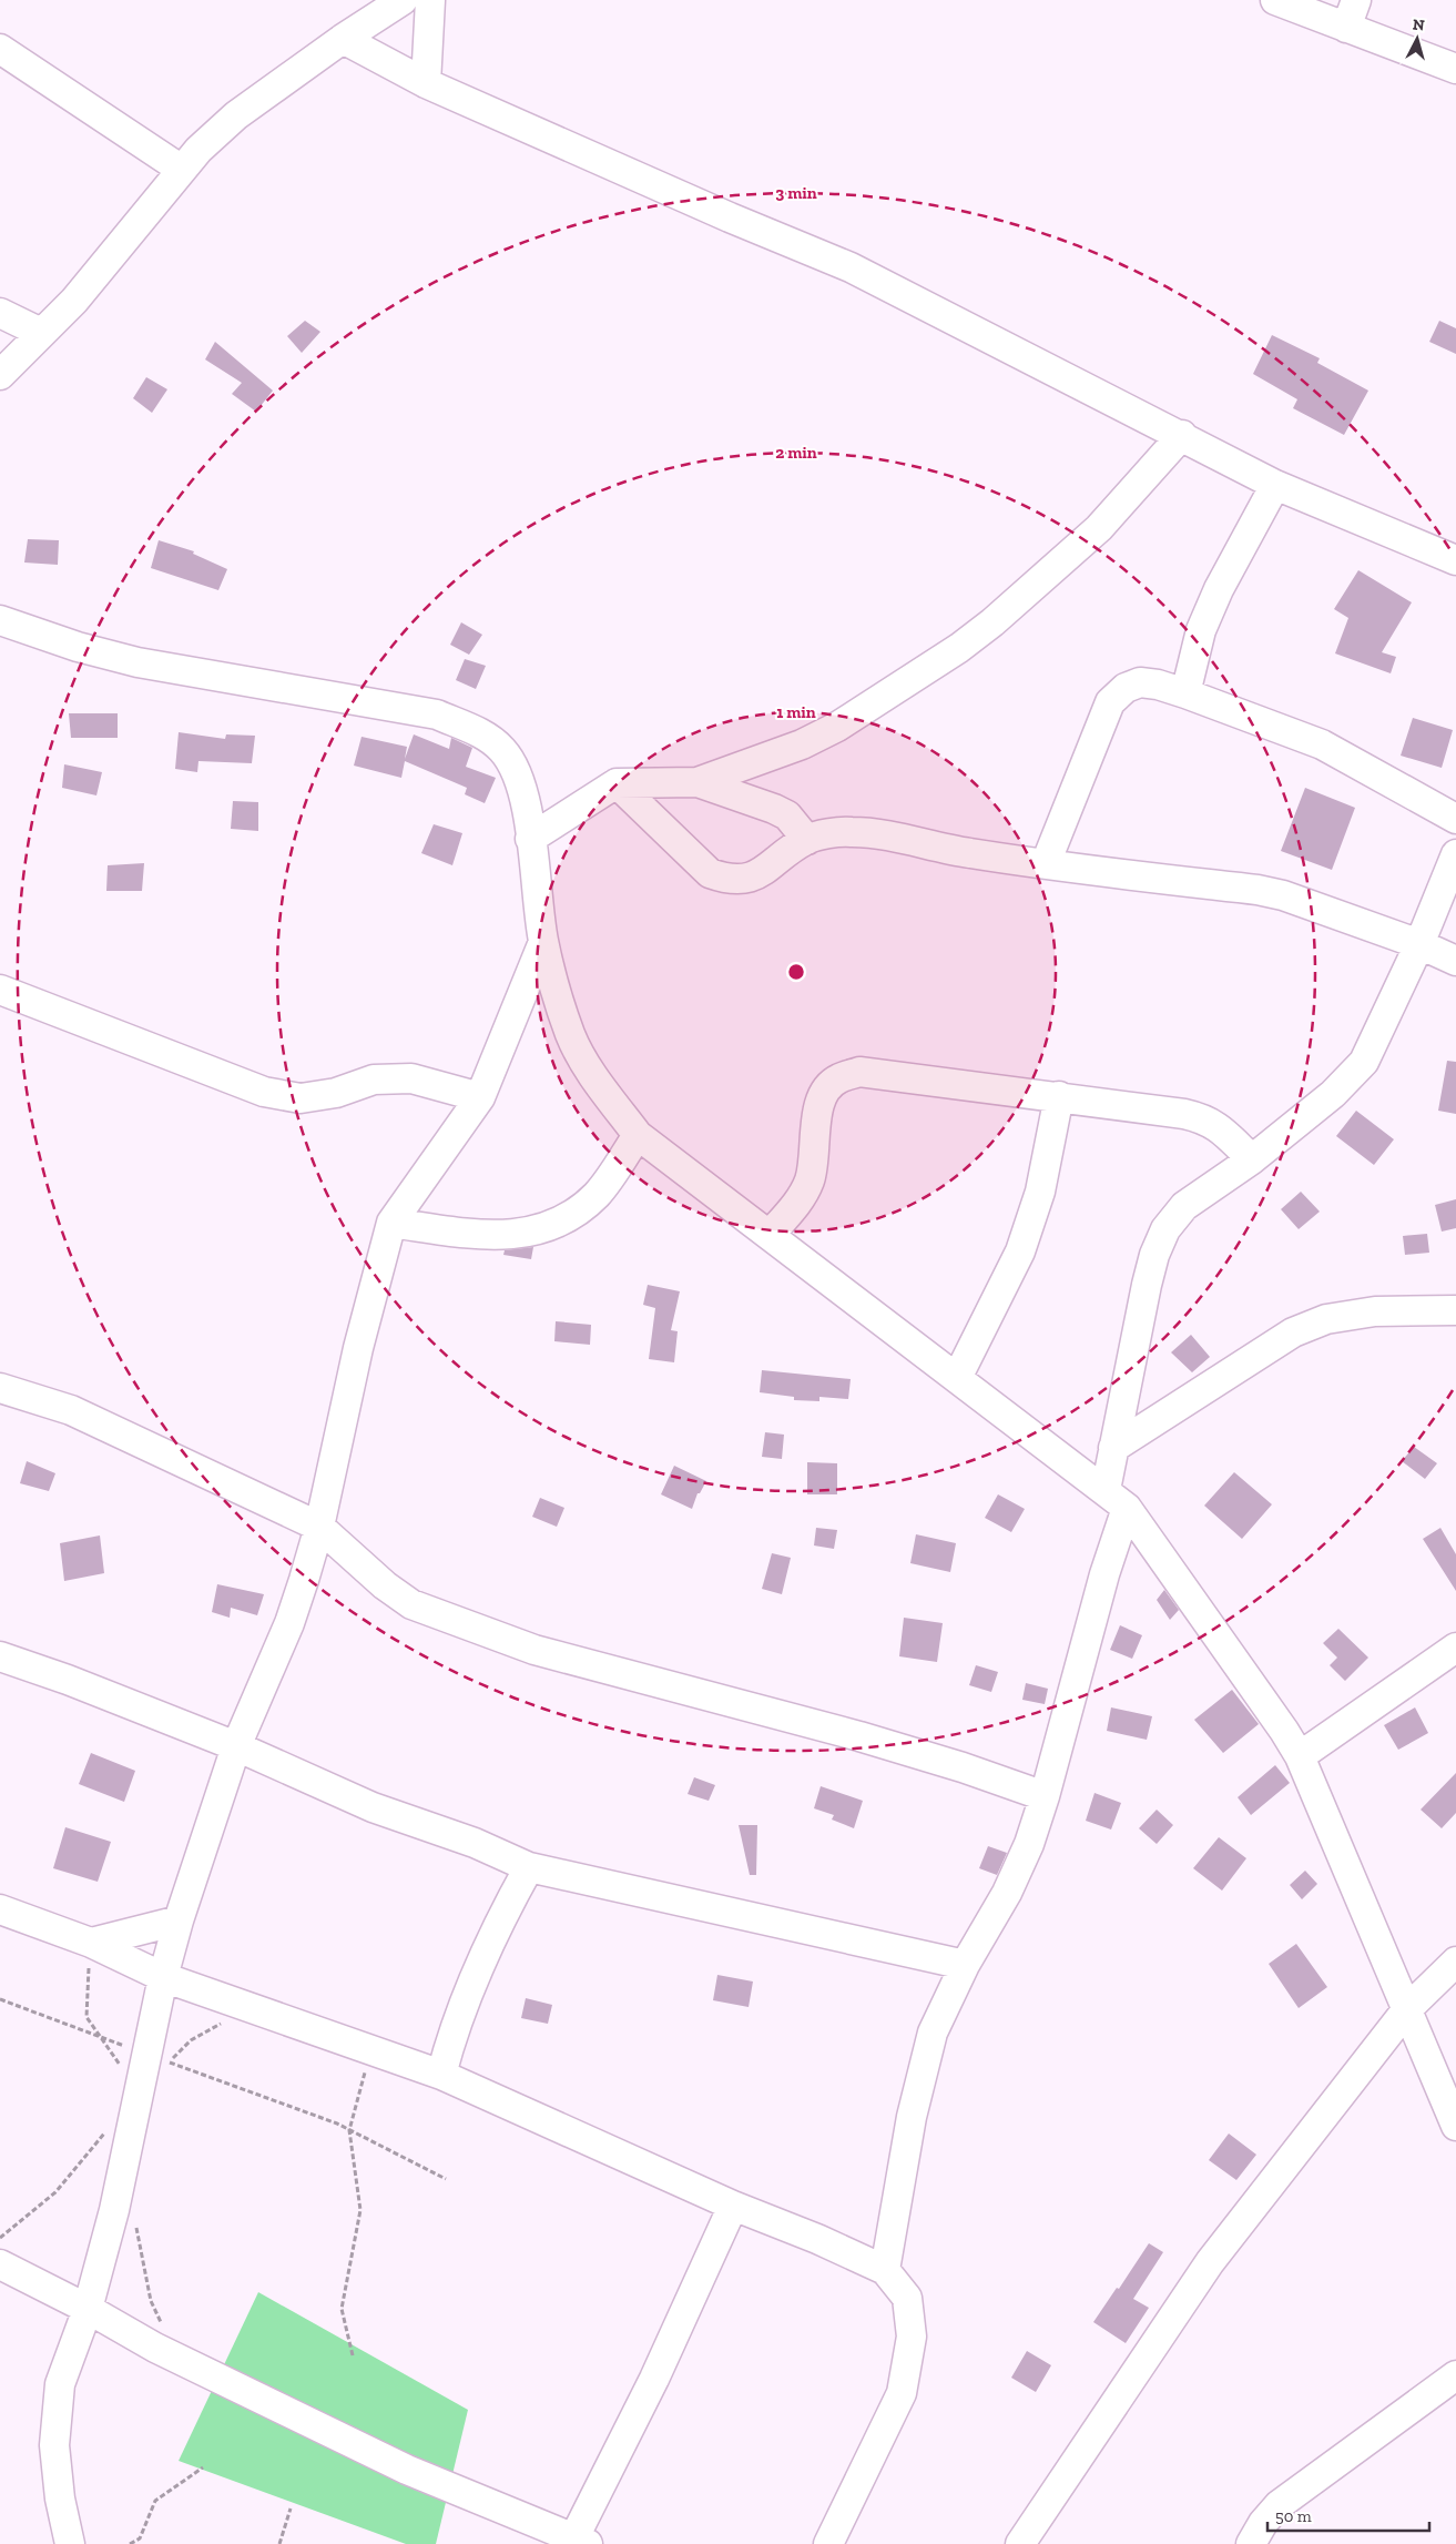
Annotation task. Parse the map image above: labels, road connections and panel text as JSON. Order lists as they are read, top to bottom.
{
  "scale_bar": "50 m",
  "north": "top",
  "rings": ["3 min", "2 min", "1 min"]
}
